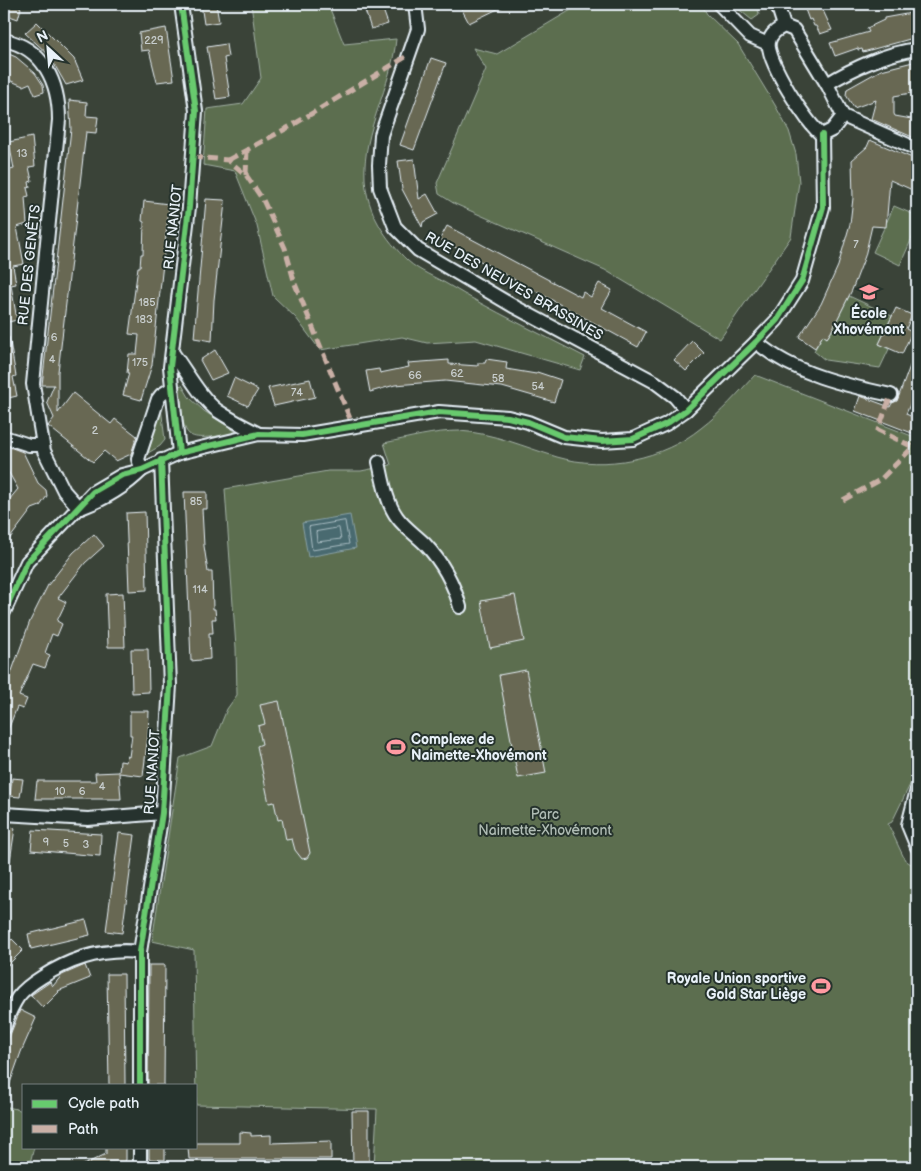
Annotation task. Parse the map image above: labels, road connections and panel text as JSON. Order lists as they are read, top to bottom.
{
  "streets": {
    "street": ["RUE NANIOT", "RUE DES GENÊTS", "RUE DES NEUVES BRASSINES"]
  },
  "parks": ["Parc Naimette-Xhovémont"],
  "places": {
    "school or university": ["École Xhovémont"],
    "sports": ["Complexe de Naimette-Xhovémont", "Royale Union sportive Gold Star Liège"]
  },
  "house_numbers": [
    "229",
    "13",
    "7",
    "185",
    "183",
    "6",
    "4",
    "175",
    "62",
    "66",
    "58",
    "54",
    "74",
    "2",
    "85",
    "114",
    "4",
    "10",
    "6",
    "9",
    "5",
    "3"
  ],
  "legend": ["Cycle path", "Path"],
  "north": "top left"
}
